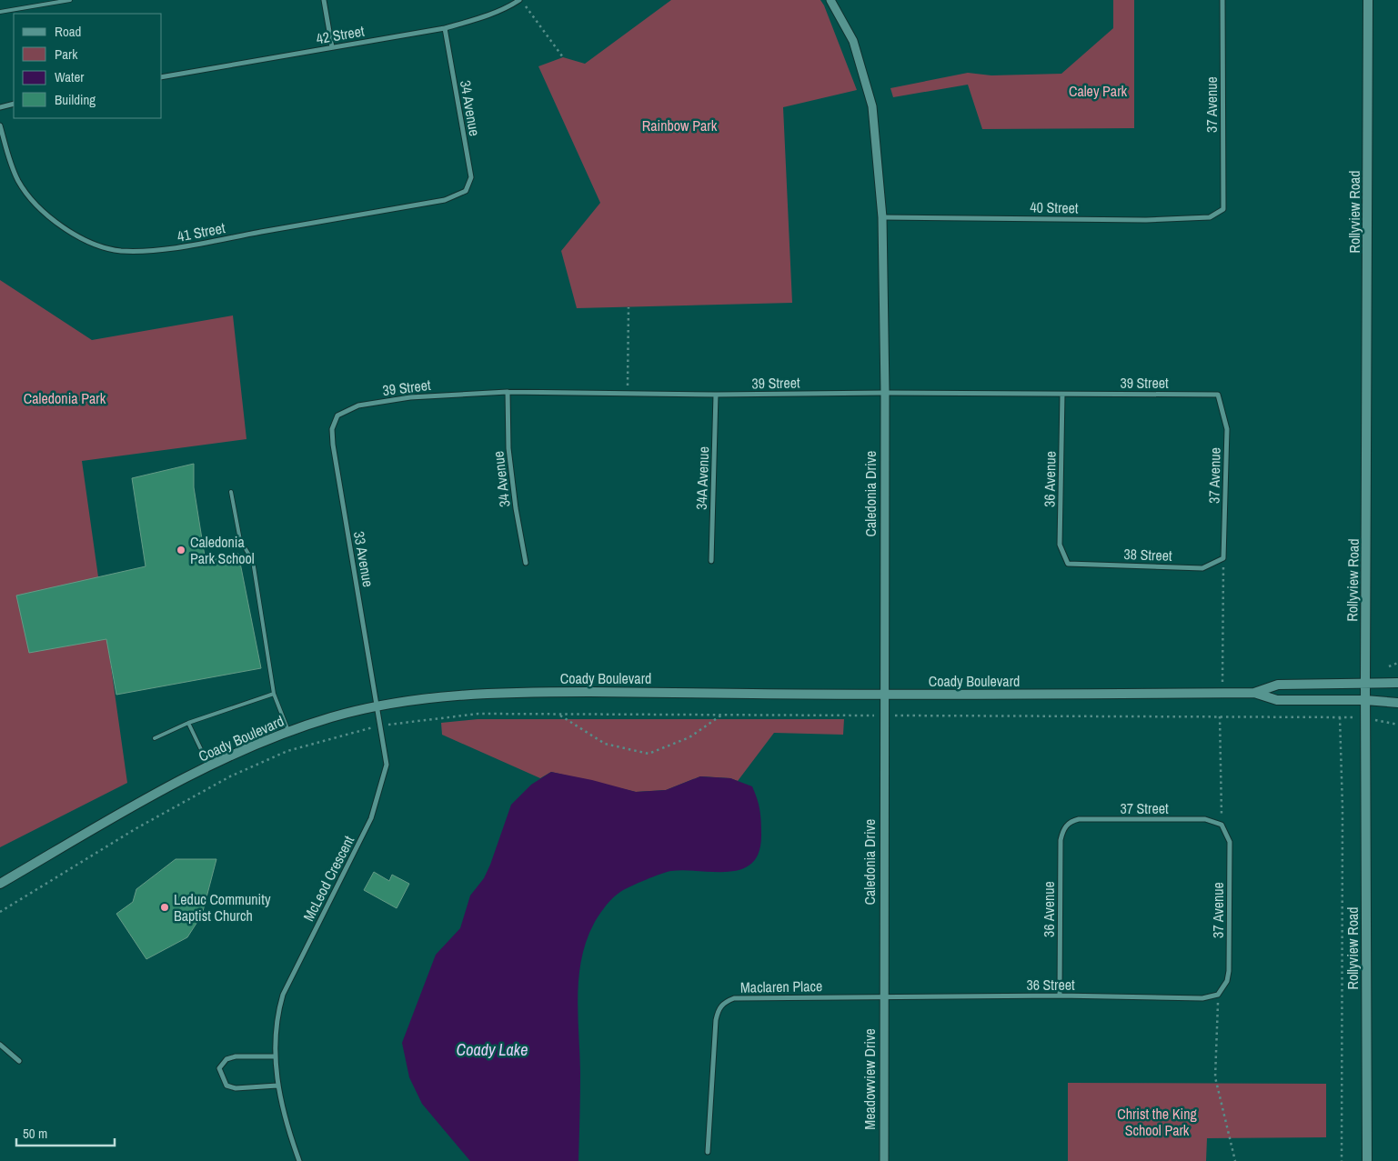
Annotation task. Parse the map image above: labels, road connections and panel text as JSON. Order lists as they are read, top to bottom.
{
  "streets": {
    "main road": ["Rollyview Road", "Coady Boulevard"],
    "street": [
      "42 Street",
      "37 Avenue",
      "34 Avenue",
      "40 Street",
      "41 Street",
      "39 Street",
      "34A Avenue",
      "36 Avenue",
      "Caledonia Drive",
      "38 Street",
      "33 Avenue",
      "37 Street",
      "McLeod Crescent",
      "36 Street",
      "Maclaren Place",
      "Meadowview Drive"
    ]
  },
  "crossings": [
    ["42 Street", "34 Avenue"],
    ["37 Avenue", "40 Street"],
    ["37 Avenue", "39 Street"],
    ["37 Avenue", "38 Street"],
    ["37 Avenue", "37 Street"],
    ["37 Avenue", "36 Street"],
    ["34 Avenue", "41 Street"],
    ["34 Avenue", "39 Street"],
    ["40 Street", "Caledonia Drive"],
    ["Rollyview Road", "Coady Boulevard"],
    ["39 Street", "34A Avenue"],
    ["39 Street", "36 Avenue"],
    ["39 Street", "Caledonia Drive"],
    ["39 Street", "33 Avenue"],
    ["36 Avenue", "38 Street"],
    ["36 Avenue", "37 Street"],
    ["36 Avenue", "36 Street"],
    ["Caledonia Drive", "Coady Boulevard"],
    ["Caledonia Drive", "36 Street"],
    ["Caledonia Drive", "Maclaren Place"],
    ["Caledonia Drive", "Meadowview Drive"],
    ["33 Avenue", "Coady Boulevard"],
    ["33 Avenue", "McLeod Crescent"],
    ["Coady Boulevard", "McLeod Crescent"],
    ["36 Street", "Maclaren Place"],
    ["36 Street", "Meadowview Drive"],
    ["Maclaren Place", "Meadowview Drive"]
  ],
  "water": ["Coady Lake"],
  "parks": [
    "Caley Park",
    "Rainbow Park",
    "Caledonia Park",
    "Christ the King School Park"
  ],
  "places": ["Caledonia Park School", "Leduc Community Baptist Church"],
  "legend": [
    "Road",
    "Park",
    "Water",
    "Building"
  ],
  "scale_bar": "50 m"
}
